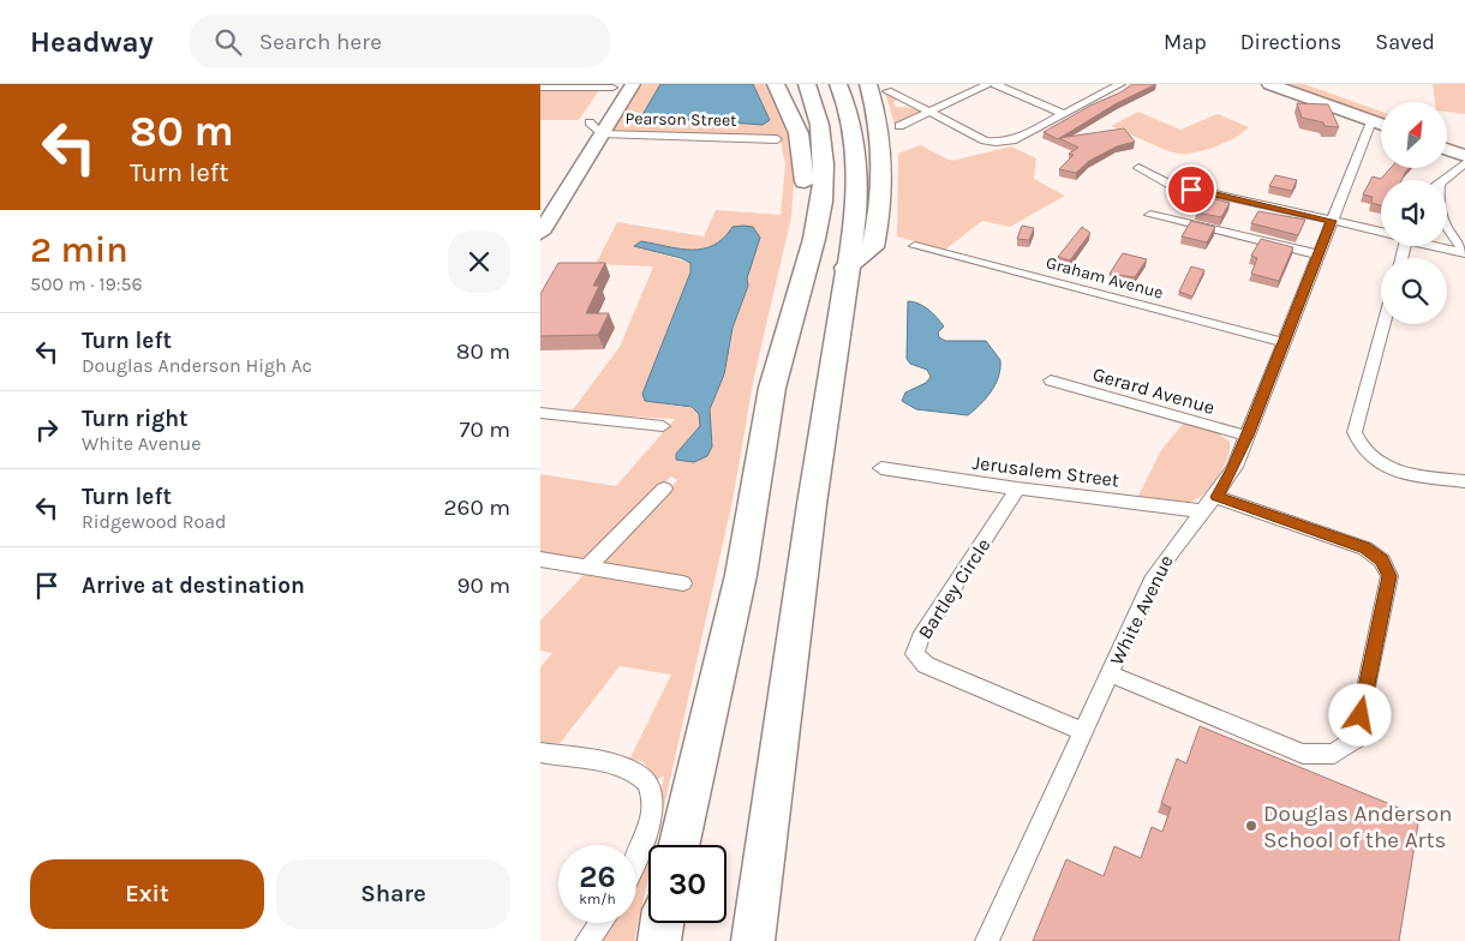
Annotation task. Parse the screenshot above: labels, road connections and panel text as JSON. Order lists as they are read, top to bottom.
{
  "streets": {
    "street": [
      "Pearson Street",
      "Graham Avenue",
      "Gerard Avenue",
      "Jerusalem Street",
      "Bartley Circle",
      "White Avenue"
    ]
  },
  "crossings": [
    ["Graham Avenue", "White Avenue"],
    ["Gerard Avenue", "White Avenue"],
    ["Jerusalem Street", "Bartley Circle"],
    ["Jerusalem Street", "White Avenue"],
    ["Bartley Circle", "White Avenue"]
  ],
  "places": ["Douglas Anderson School of the Arts"],
  "north": "top right",
  "page": {
    "header": "Headway",
    "search": "Search here",
    "nav": ["Map", "Directions", "Saved"],
    "turn": ["80 m", "Turn left"],
    "heading": ["2 min", "500 m · 19:56"],
    "list": [
      {
        "name": "Turn left",
        "note": "Douglas Anderson High Ac",
        "value": "80 m"
      },
      {
        "name": "Turn right",
        "note": "White Avenue",
        "value": "70 m"
      },
      {
        "name": "Turn left",
        "note": "Ridgewood Road",
        "value": "260 m"
      },
      {
        "name": "Arrive at destination",
        "value": "90 m"
      }
    ],
    "speed": "26 km/h",
    "limit": "30",
    "buttons": ["Exit", "Share"]
  }
}
